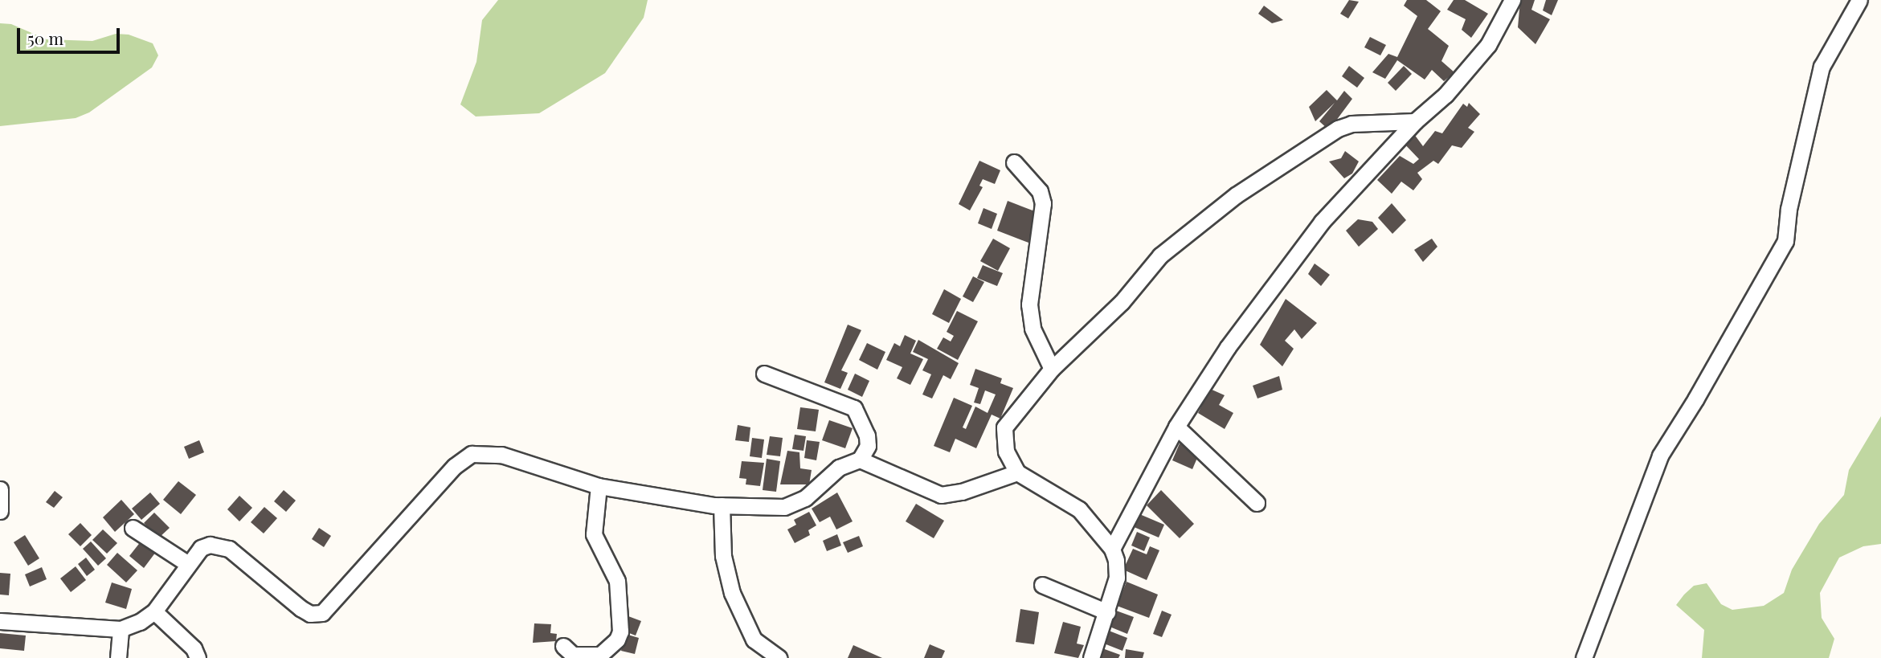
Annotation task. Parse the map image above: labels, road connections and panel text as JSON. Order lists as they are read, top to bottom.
{
  "scale_bar": "50 m"
}
